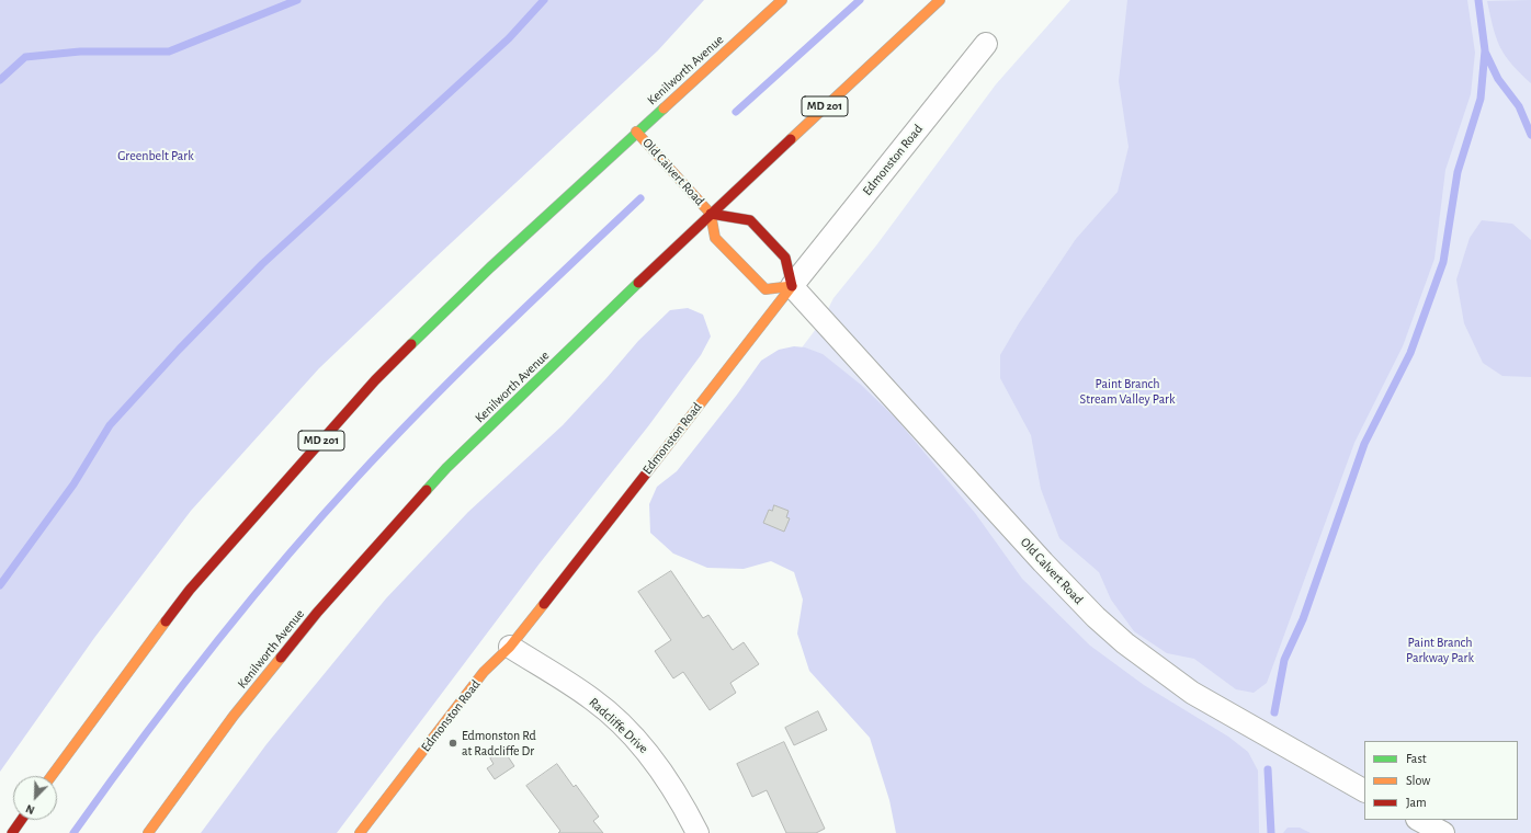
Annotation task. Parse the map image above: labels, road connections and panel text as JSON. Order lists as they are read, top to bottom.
{
  "streets": {
    "main road": [
      "Kenilworth Avenue",
      "MD 201",
      "Edmonston Road",
      "Old Calvert Road"
    ],
    "street": ["Radcliffe Drive"]
  },
  "crossings": [
    ["Kenilworth Avenue", "Old Calvert Road"],
    ["Edmonston Road", "Old Calvert Road"],
    ["Edmonston Road", "Radcliffe Drive"]
  ],
  "parks": ["Greenbelt Park", "Paint Branch Stream Valley Park", "Paint Branch Parkway Park"],
  "places": ["Edmonston Rd at Radcliffe Dr"],
  "legend": ["Fast", "Slow", "Jam"],
  "north": "bottom left"
}
